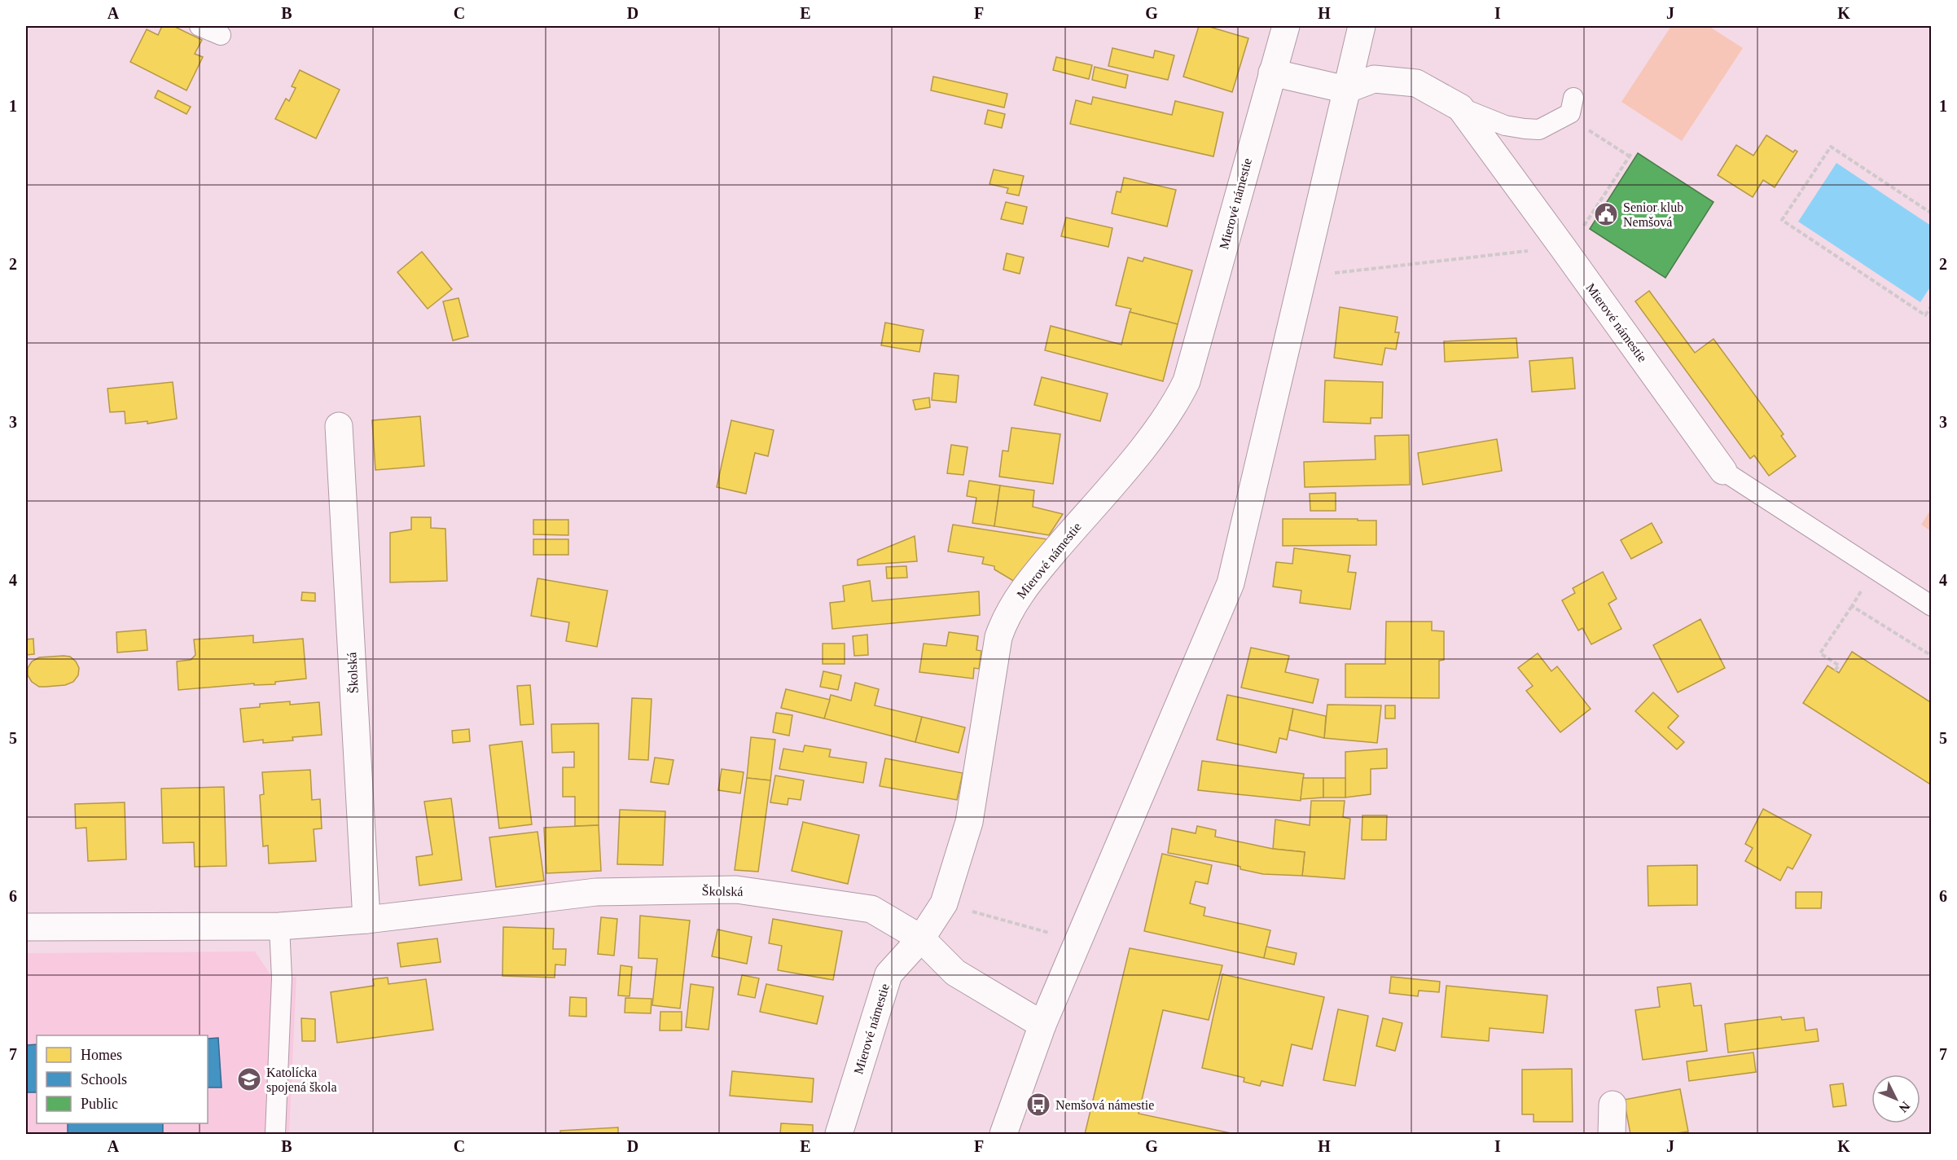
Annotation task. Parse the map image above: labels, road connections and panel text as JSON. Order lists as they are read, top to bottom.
{
  "streets": {
    "street": ["Mierové námestie", "Školská"]
  },
  "crossings": [
    ["Mierové námestie", "Školská"]
  ],
  "places": {
    "public building": ["Senior klub Nemšová"],
    "school or university": ["Katolícka spojená škola"],
    "bus stop": ["Nemšová námestie"]
  },
  "legend": ["Homes", "Schools", "Public"],
  "north": "bottom right",
  "grid": {
    "columns": [
      "A",
      "B",
      "C",
      "D",
      "E",
      "F",
      "G",
      "H",
      "I",
      "J",
      "K"
    ],
    "rows": [
      "1",
      "2",
      "3",
      "4",
      "5",
      "6",
      "7"
    ]
  }
}
